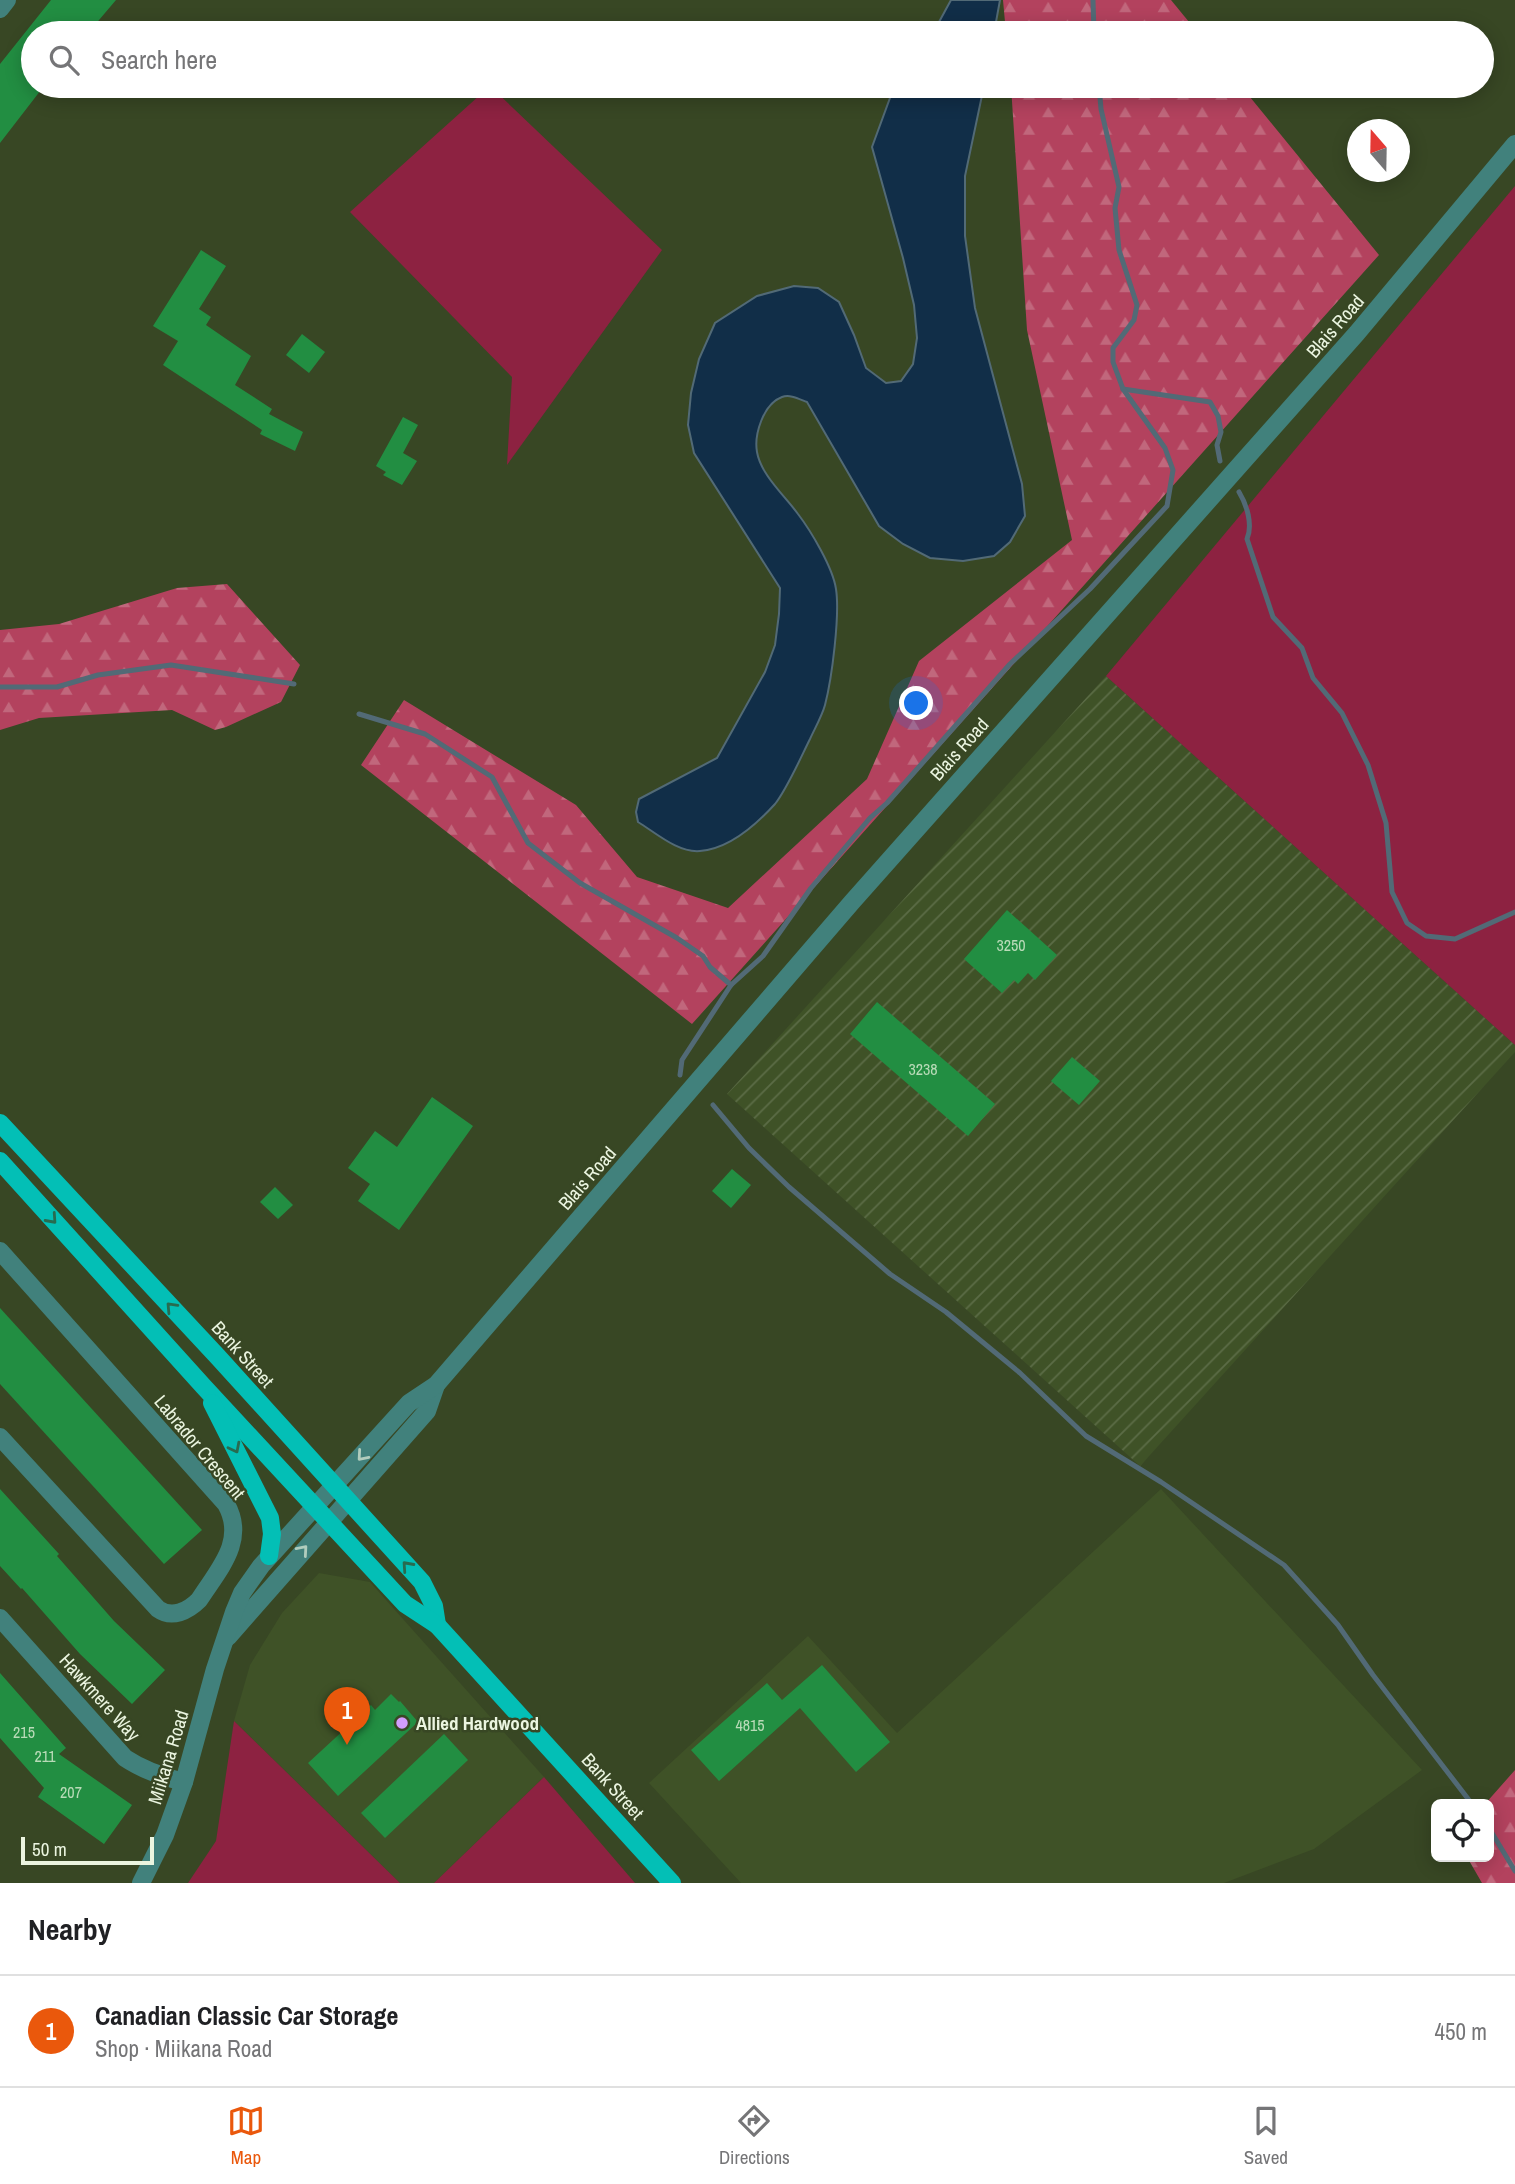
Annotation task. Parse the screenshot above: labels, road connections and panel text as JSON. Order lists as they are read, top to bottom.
{
  "streets": {
    "main road": ["Bank Street"],
    "street": [
      "Blais Road",
      "Labrador Crescent",
      "Hawkmere Way",
      "Miikana Road"
    ]
  },
  "crossings": [
    ["Blais Road", "Bank Street"],
    ["Blais Road", "Miikana Road"],
    ["Bank Street", "Miikana Road"],
    ["Hawkmere Way", "Miikana Road"]
  ],
  "places": ["Allied Hardwood"],
  "house_numbers": [
    "3250",
    "3238",
    "4815",
    "215",
    "211",
    "207"
  ],
  "scale_bar": "50 m",
  "north": "top",
  "page": {
    "search": "Search here",
    "pins": "1",
    "scale": "50 m",
    "heading": "Nearby",
    "list": [
      {
        "mark": "1",
        "name": "Canadian Classic Car Storage",
        "note": "Shop · Miikana Road",
        "value": "450 m"
      }
    ],
    "nav": ["Map", "Directions", "Saved"]
  }
}
